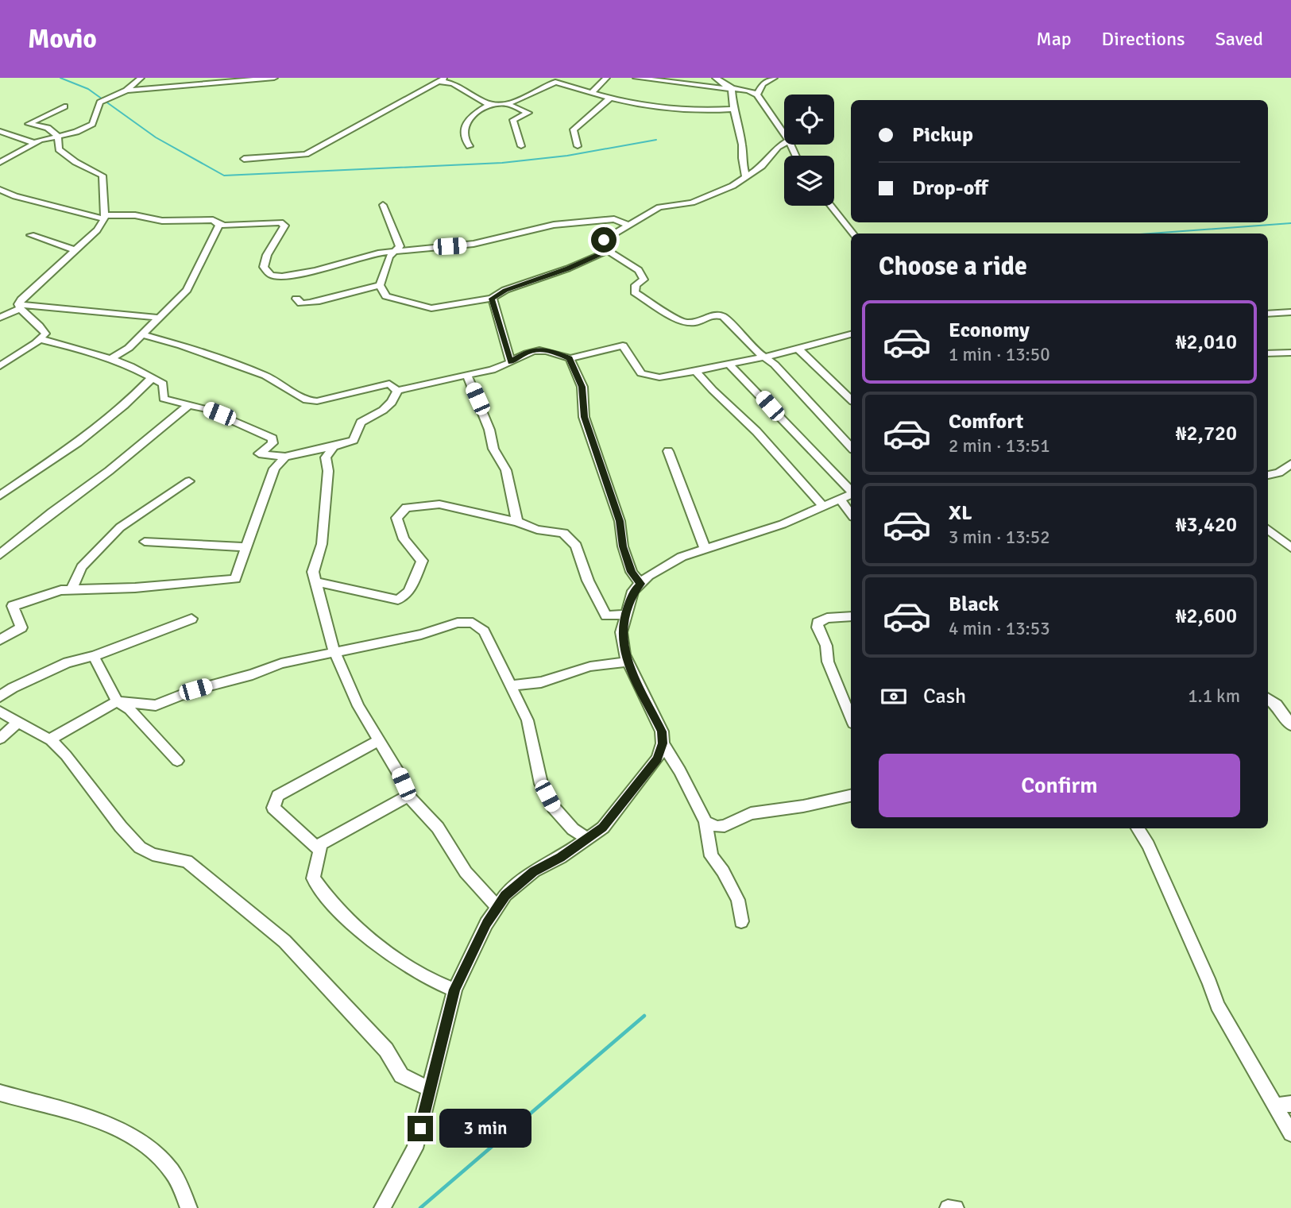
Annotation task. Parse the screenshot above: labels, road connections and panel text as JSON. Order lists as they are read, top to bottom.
{
  "page": {
    "header": "Movio",
    "nav": ["Map", "Directions", "Saved"],
    "banner": ["Pickup", "Drop-off"],
    "heading": "Choose a ride",
    "list": [
      {
        "name": "Economy",
        "note": "1 min · 13:50",
        "value": "₦2,010"
      },
      {
        "name": "Comfort",
        "note": "2 min · 13:51",
        "value": "₦2,720"
      },
      {
        "name": "XL",
        "note": "3 min · 13:52",
        "value": "₦3,420"
      },
      {
        "name": "Black",
        "note": "4 min · 13:53",
        "value": "₦2,600"
      }
    ],
    "pay": ["Cash", "1.1 km"],
    "buttons": "Confirm",
    "bubble": "3 min"
  }
}
